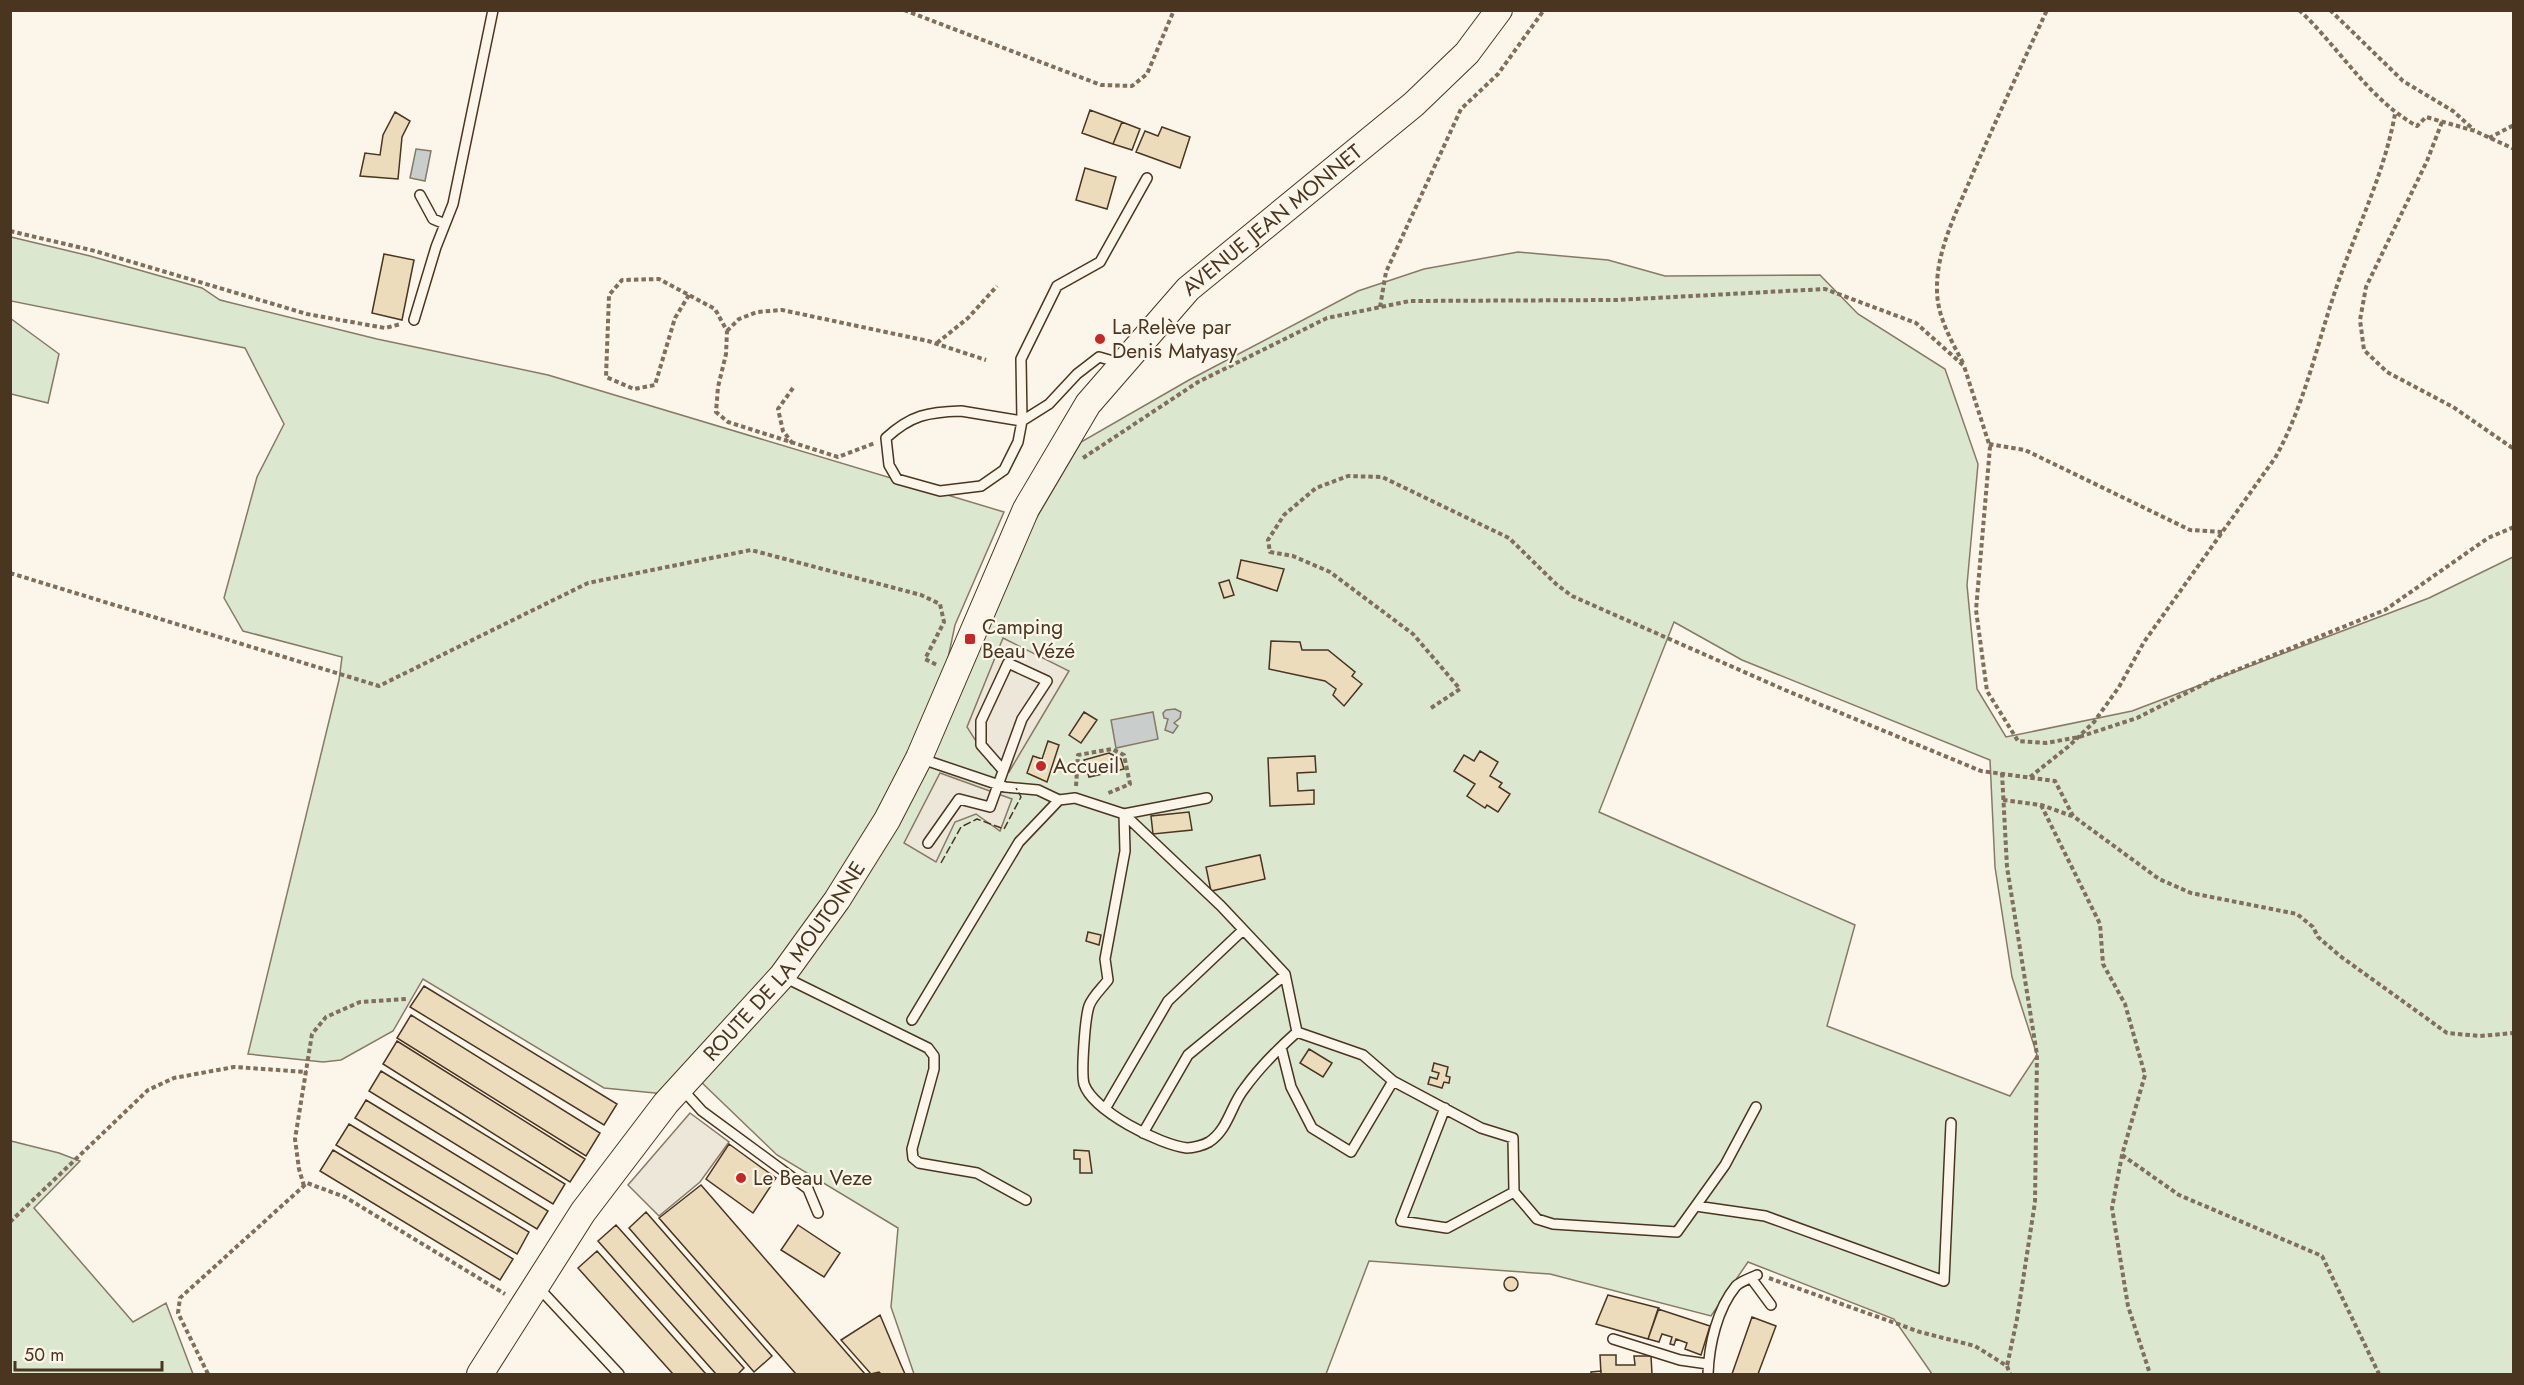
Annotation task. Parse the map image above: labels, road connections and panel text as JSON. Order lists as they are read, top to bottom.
{
  "streets": {
    "main road": ["AVENUE JEAN MONNET", "ROUTE DE LA MOUTONNE"]
  },
  "crossings": [
    ["AVENUE JEAN MONNET", "ROUTE DE LA MOUTONNE"]
  ],
  "places": {
    "other": ["La Relève par Denis Matyasy", "Accueil", "Le Beau Veze"],
    "transit": ["Camping Beau Vézé"]
  },
  "scale_bar": "50 m"
}
